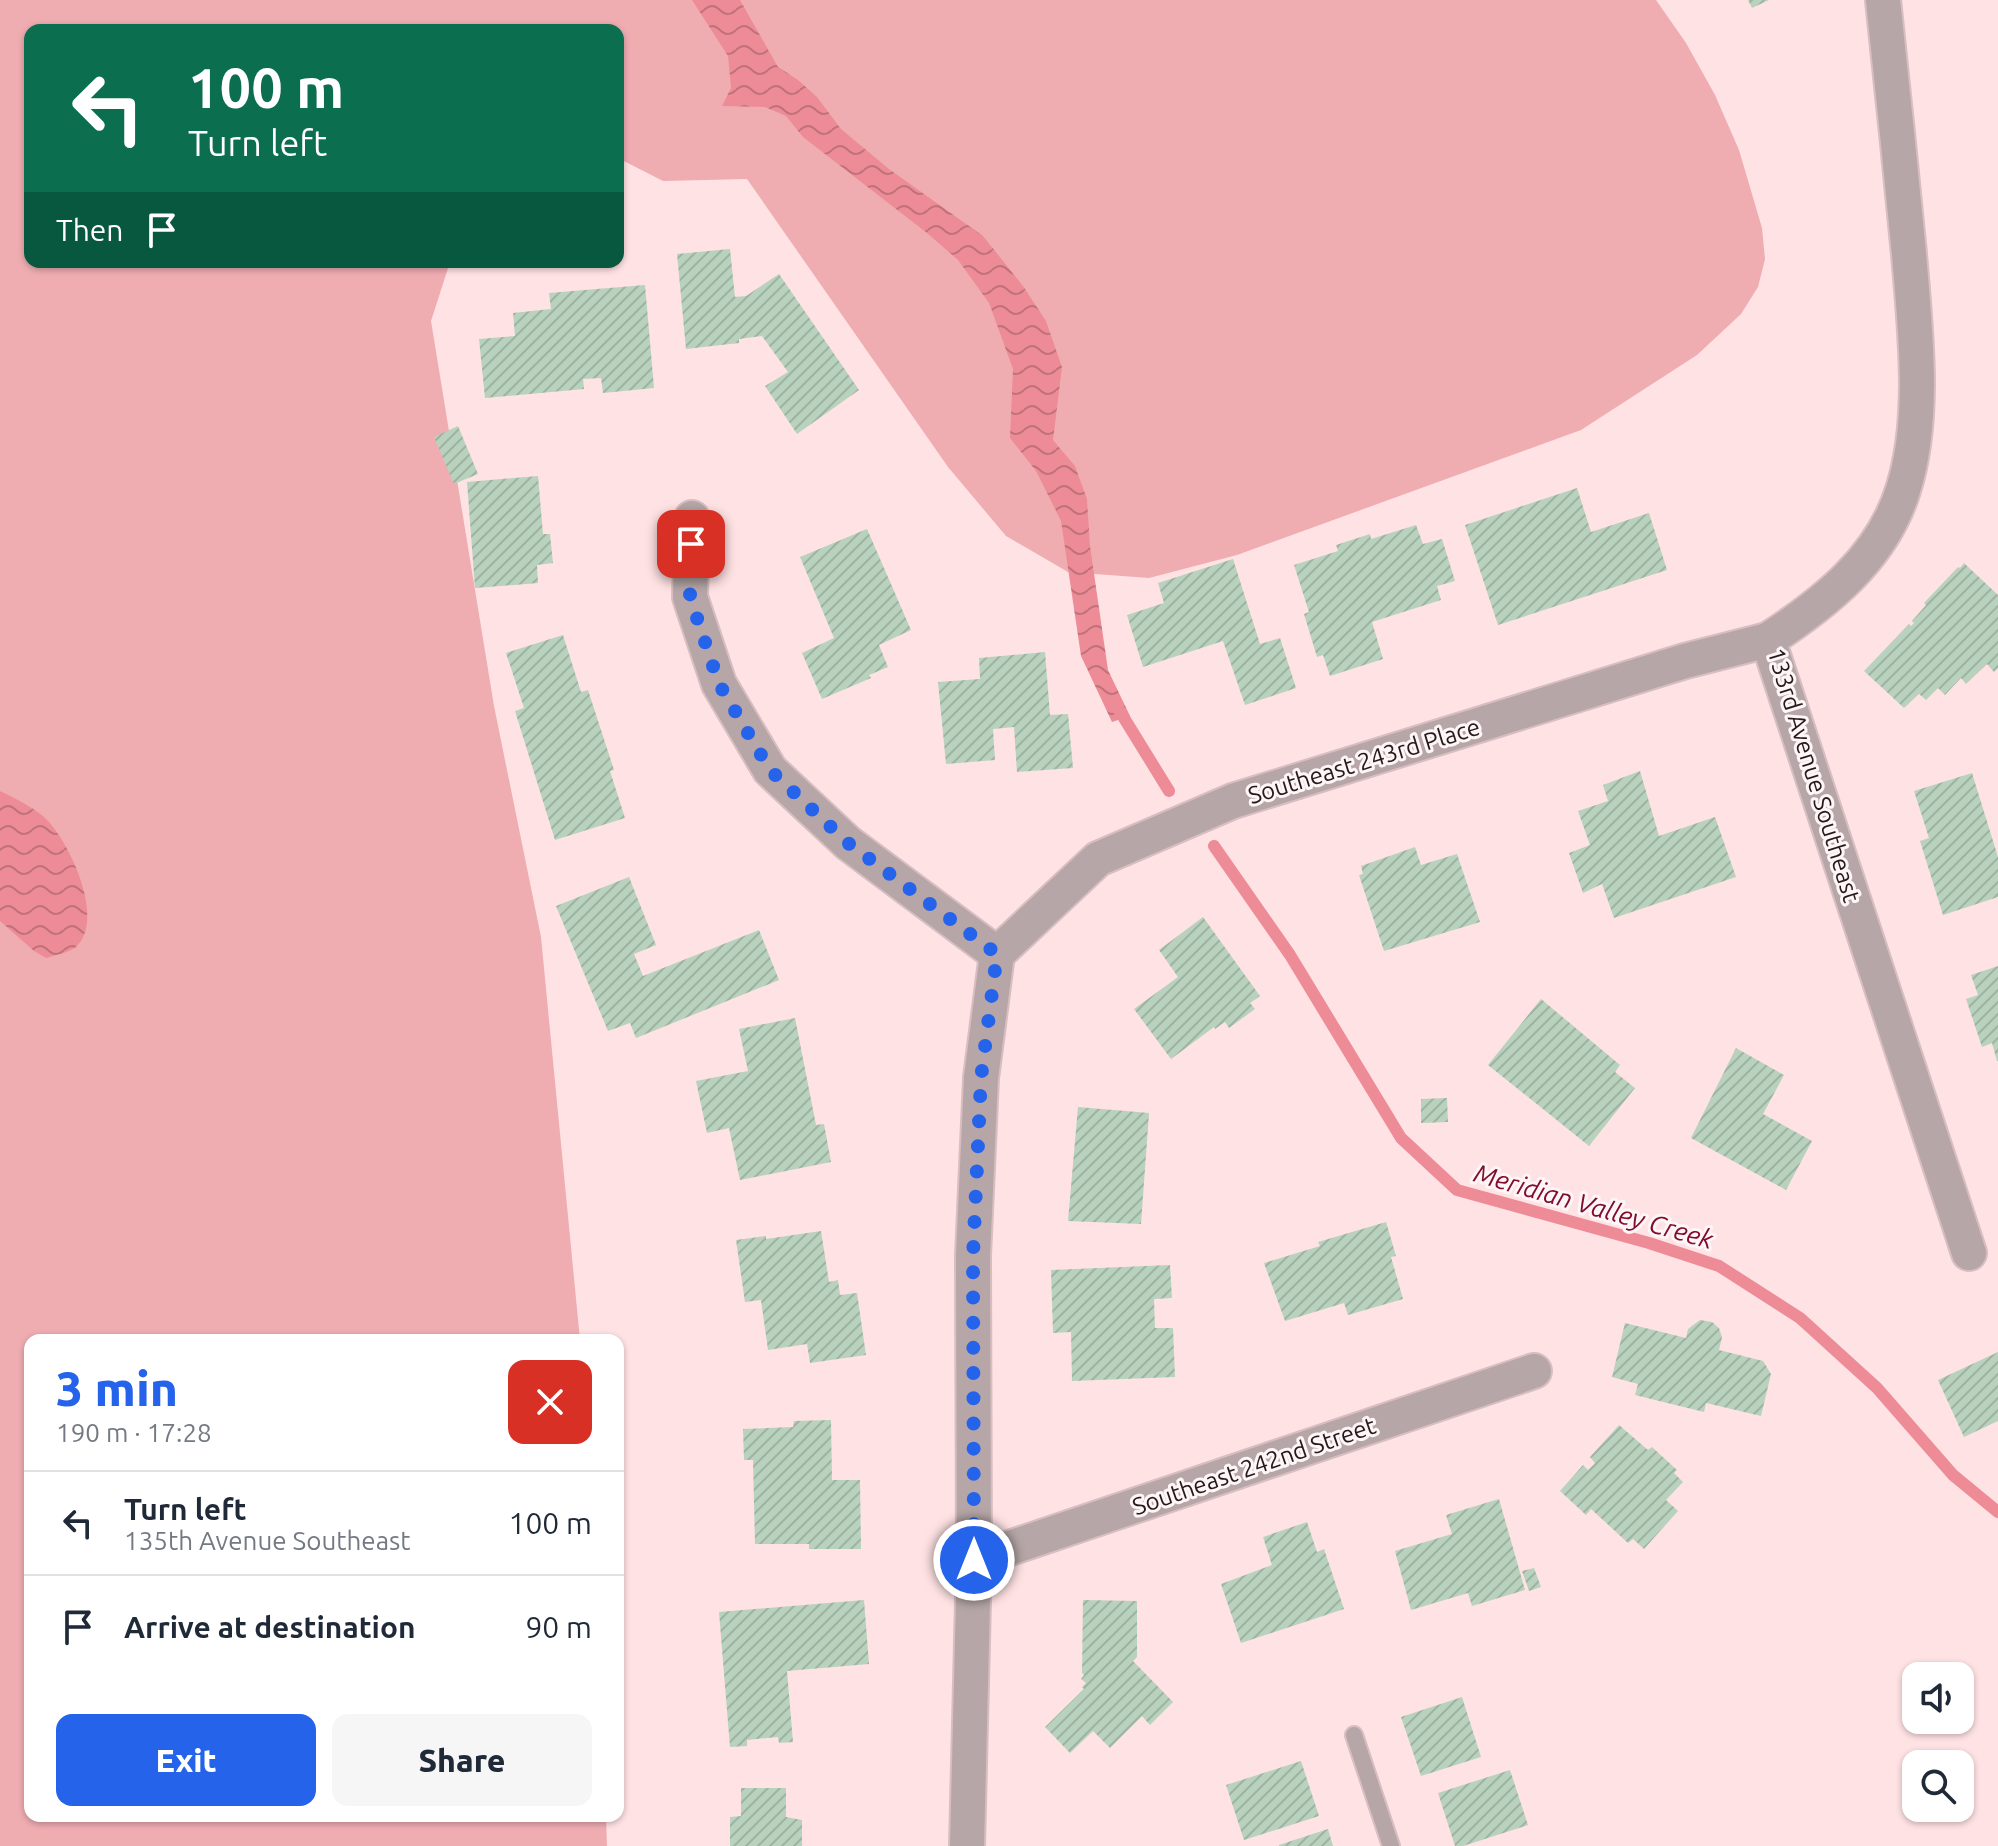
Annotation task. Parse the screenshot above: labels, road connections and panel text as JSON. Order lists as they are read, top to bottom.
{
  "streets": {
    "street": ["Southeast 243rd Place", "133rd Avenue Southeast", "Southeast 242nd Street"]
  },
  "crossings": [
    ["Southeast 243rd Place", "133rd Avenue Southeast"]
  ],
  "water": ["Meridian Valley Creek"],
  "page": {
    "turn": ["100 m", "Turn left"],
    "then": "Then",
    "heading": ["3 min", "190 m · 17:28"],
    "list": [
      {
        "name": "Turn left",
        "note": "135th Avenue Southeast",
        "value": "100 m"
      },
      {
        "name": "Arrive at destination",
        "value": "90 m"
      }
    ],
    "buttons": ["Exit", "Share"]
  }
}
